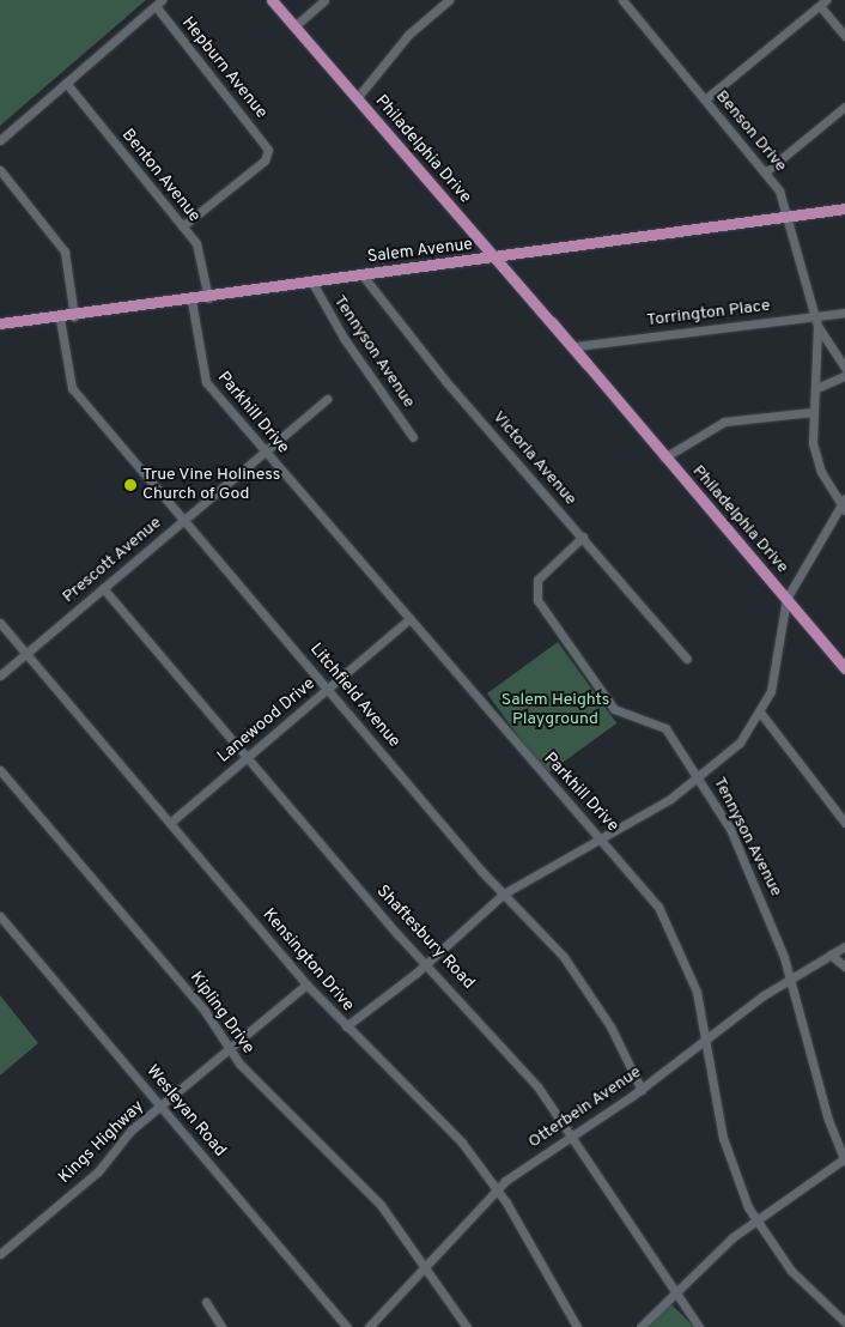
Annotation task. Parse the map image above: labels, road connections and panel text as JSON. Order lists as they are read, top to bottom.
{
  "streets": {
    "main road": ["Philadelphia Drive", "Salem Avenue"],
    "street": [
      "Hepburn Avenue",
      "Benson Drive",
      "Benton Avenue",
      "Torrington Place",
      "Tennyson Avenue",
      "Parkhill Drive",
      "Victoria Avenue",
      "Prescott Avenue",
      "Litchfield Avenue",
      "Lanewood Drive",
      "Shaftesbury Road",
      "Kensington Drive",
      "Kipling Drive",
      "Otterbein Avenue",
      "Wesleyan Road",
      "Kings Highway"
    ]
  },
  "crossings": [
    ["Hepburn Avenue", "Benton Avenue"],
    ["Benson Drive", "Salem Avenue"],
    ["Benson Drive", "Torrington Place"],
    ["Philadelphia Drive", "Salem Avenue"],
    ["Philadelphia Drive", "Torrington Place"],
    ["Benton Avenue", "Salem Avenue"],
    ["Salem Avenue", "Tennyson Avenue"],
    ["Salem Avenue", "Parkhill Drive"],
    ["Salem Avenue", "Victoria Avenue"],
    ["Salem Avenue", "Litchfield Avenue"],
    ["Tennyson Avenue", "Victoria Avenue"],
    ["Tennyson Avenue", "Otterbein Avenue"],
    ["Parkhill Drive", "Prescott Avenue"],
    ["Parkhill Drive", "Lanewood Drive"],
    ["Parkhill Drive", "Otterbein Avenue"],
    ["Prescott Avenue", "Litchfield Avenue"],
    ["Prescott Avenue", "Shaftesbury Road"],
    ["Prescott Avenue", "Kensington Drive"],
    ["Litchfield Avenue", "Lanewood Drive"],
    ["Litchfield Avenue", "Otterbein Avenue"],
    ["Lanewood Drive", "Shaftesbury Road"],
    ["Lanewood Drive", "Kensington Drive"],
    ["Shaftesbury Road", "Otterbein Avenue"],
    ["Kensington Drive", "Otterbein Avenue"],
    ["Kensington Drive", "Kings Highway"],
    ["Kipling Drive", "Otterbein Avenue"],
    ["Kipling Drive", "Kings Highway"],
    ["Wesleyan Road", "Kings Highway"]
  ],
  "parks": ["Salem Heights Playground"],
  "places": ["True Vine Holiness Church of God"]
}
